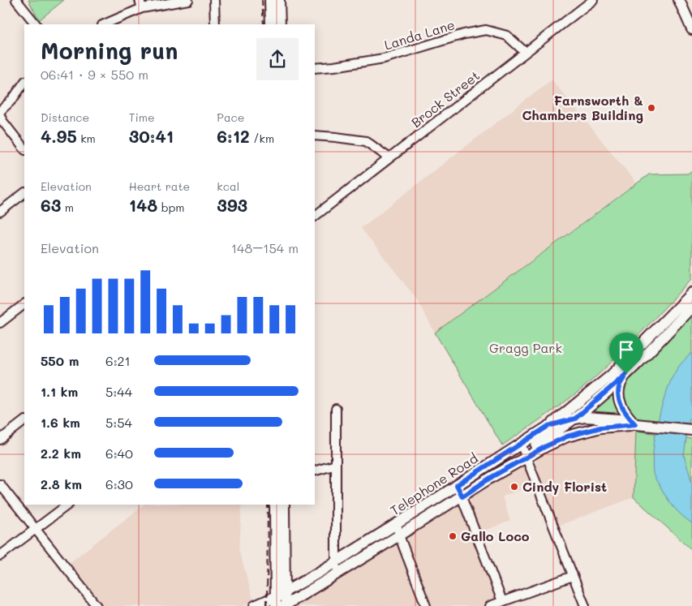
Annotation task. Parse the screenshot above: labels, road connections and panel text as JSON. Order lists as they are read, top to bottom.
{
  "streets": {
    "main road": ["Telephone Road"],
    "street": ["Landa Lane", "Brock Street"]
  },
  "crossings": [
    ["Landa Lane", "Brock Street"]
  ],
  "parks": ["Gragg Park"],
  "places": ["Farnsworth & Chambers Building", "Cindy Florist", "Gallo Loco"],
  "page": {
    "heading": ["Morning run", "06:41 · 9 × 550 m"],
    "stats": [
      ["Distance", "4.95 km"],
      ["Time", "30:41"],
      ["Pace", "6:12 /km"],
      ["Elevation", "63 m"],
      ["Heart rate", "148 bpm"],
      ["kcal", "393"]
    ],
    "chart": ["Elevation", "148–154 m"],
    "list": [
      {
        "name": "550 m",
        "note": "6:21"
      },
      {
        "name": "1.1 km",
        "note": "5:44"
      },
      {
        "name": "1.6 km",
        "note": "5:54"
      },
      {
        "name": "2.2 km",
        "note": "6:40"
      },
      {
        "name": "2.8 km",
        "note": "6:30"
      }
    ]
  }
}
